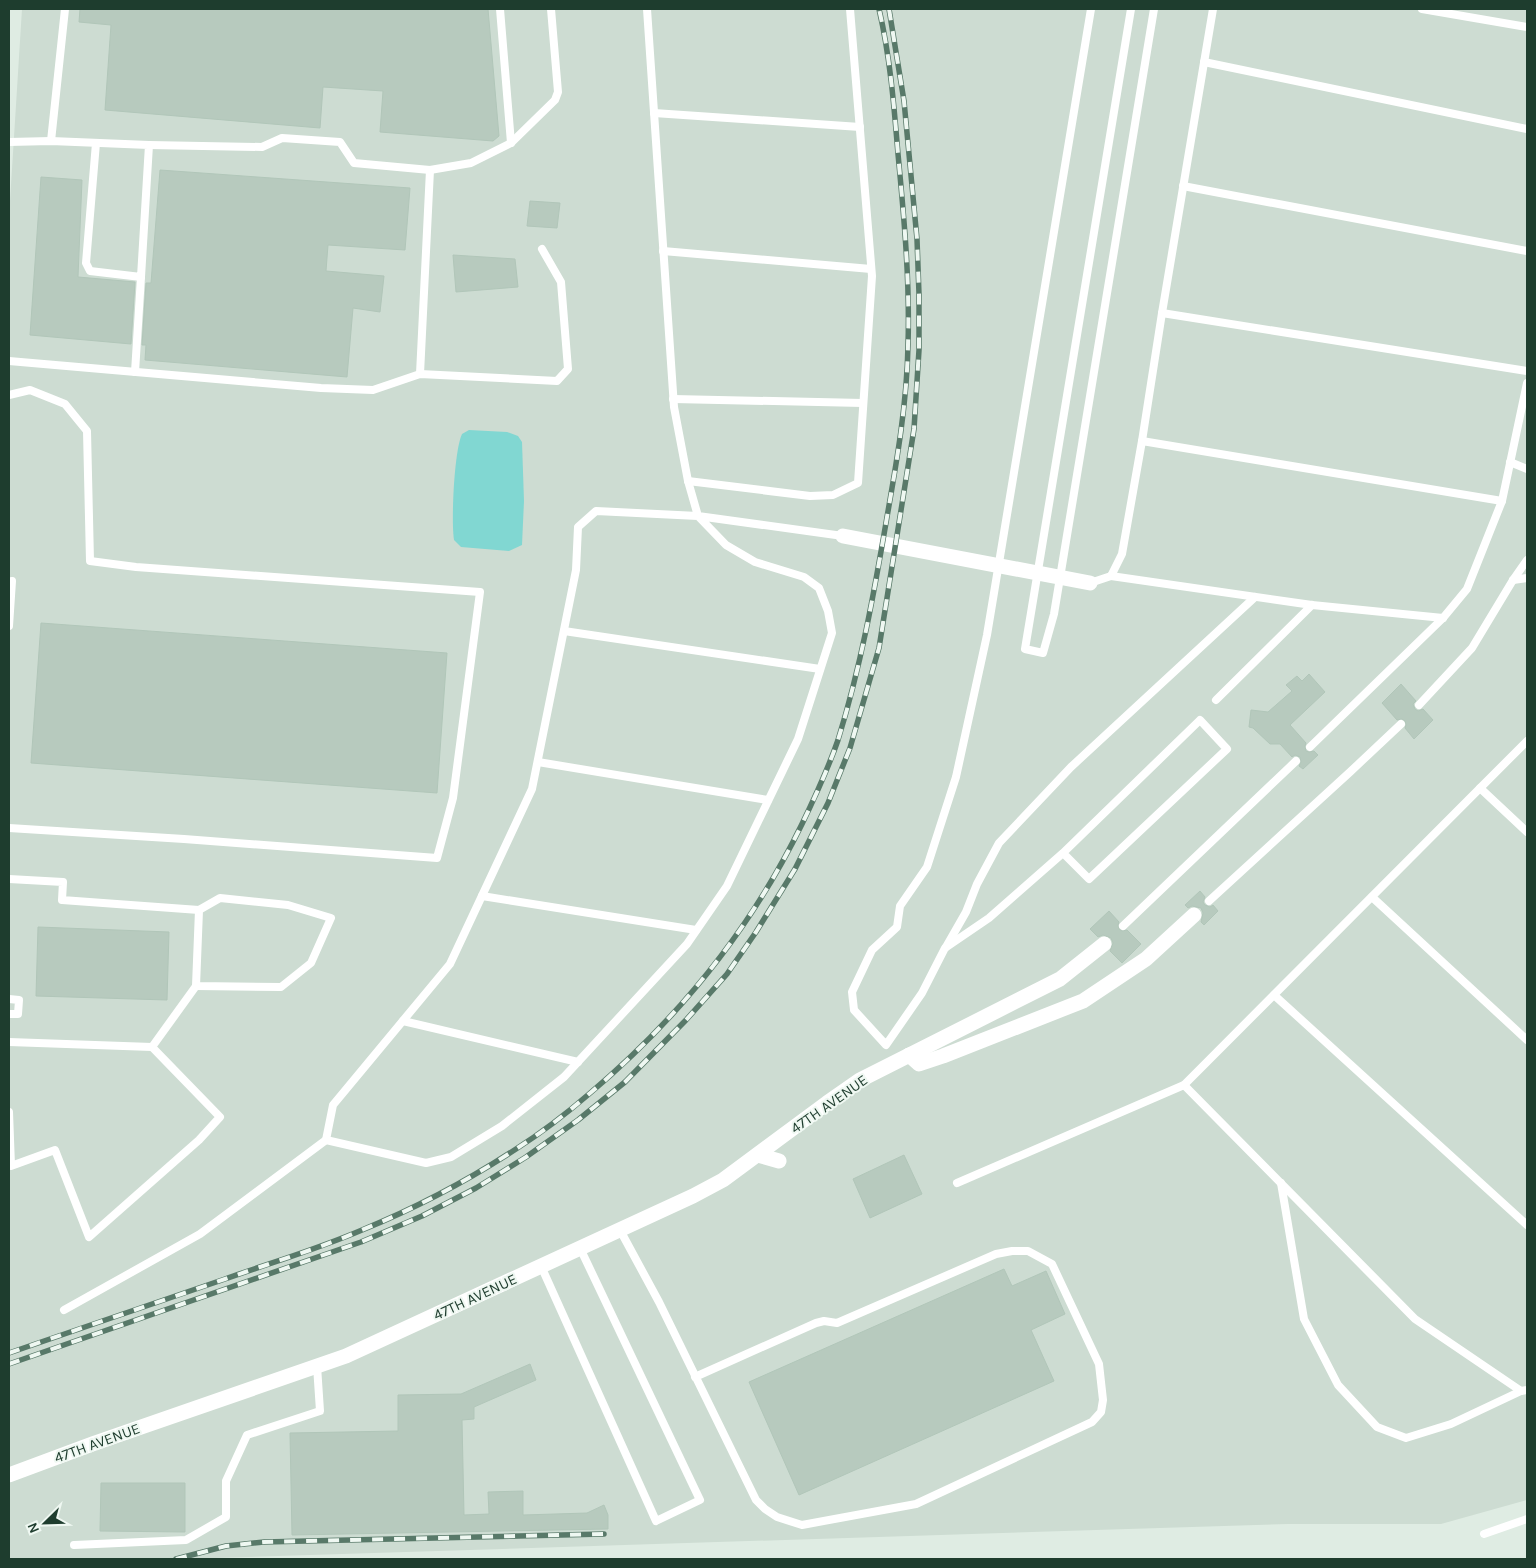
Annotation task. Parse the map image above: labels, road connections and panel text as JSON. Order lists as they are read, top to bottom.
{
  "streets": {
    "street": ["47TH AVENUE"]
  },
  "north": "bottom left"
}
